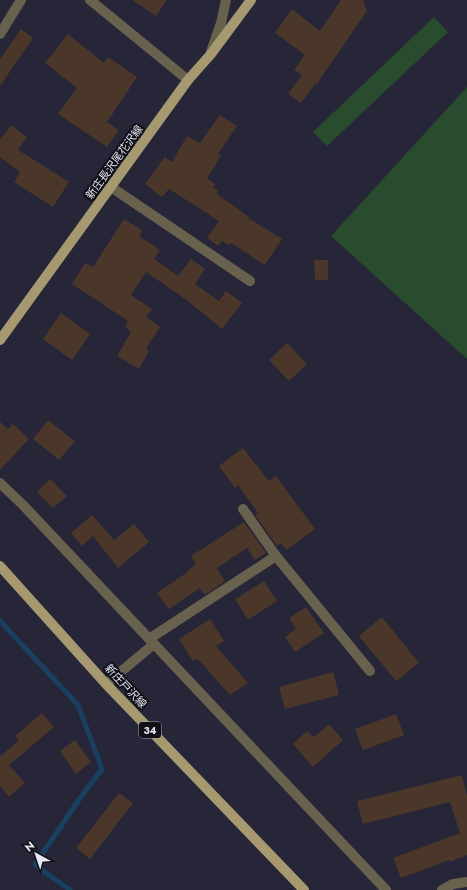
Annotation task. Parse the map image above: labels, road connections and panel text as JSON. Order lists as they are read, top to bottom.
{
  "streets": {
    "main road": ["新庄長沢尾花沢線", "新庄戸沢線", "34"]
  },
  "north": "top left"
}
